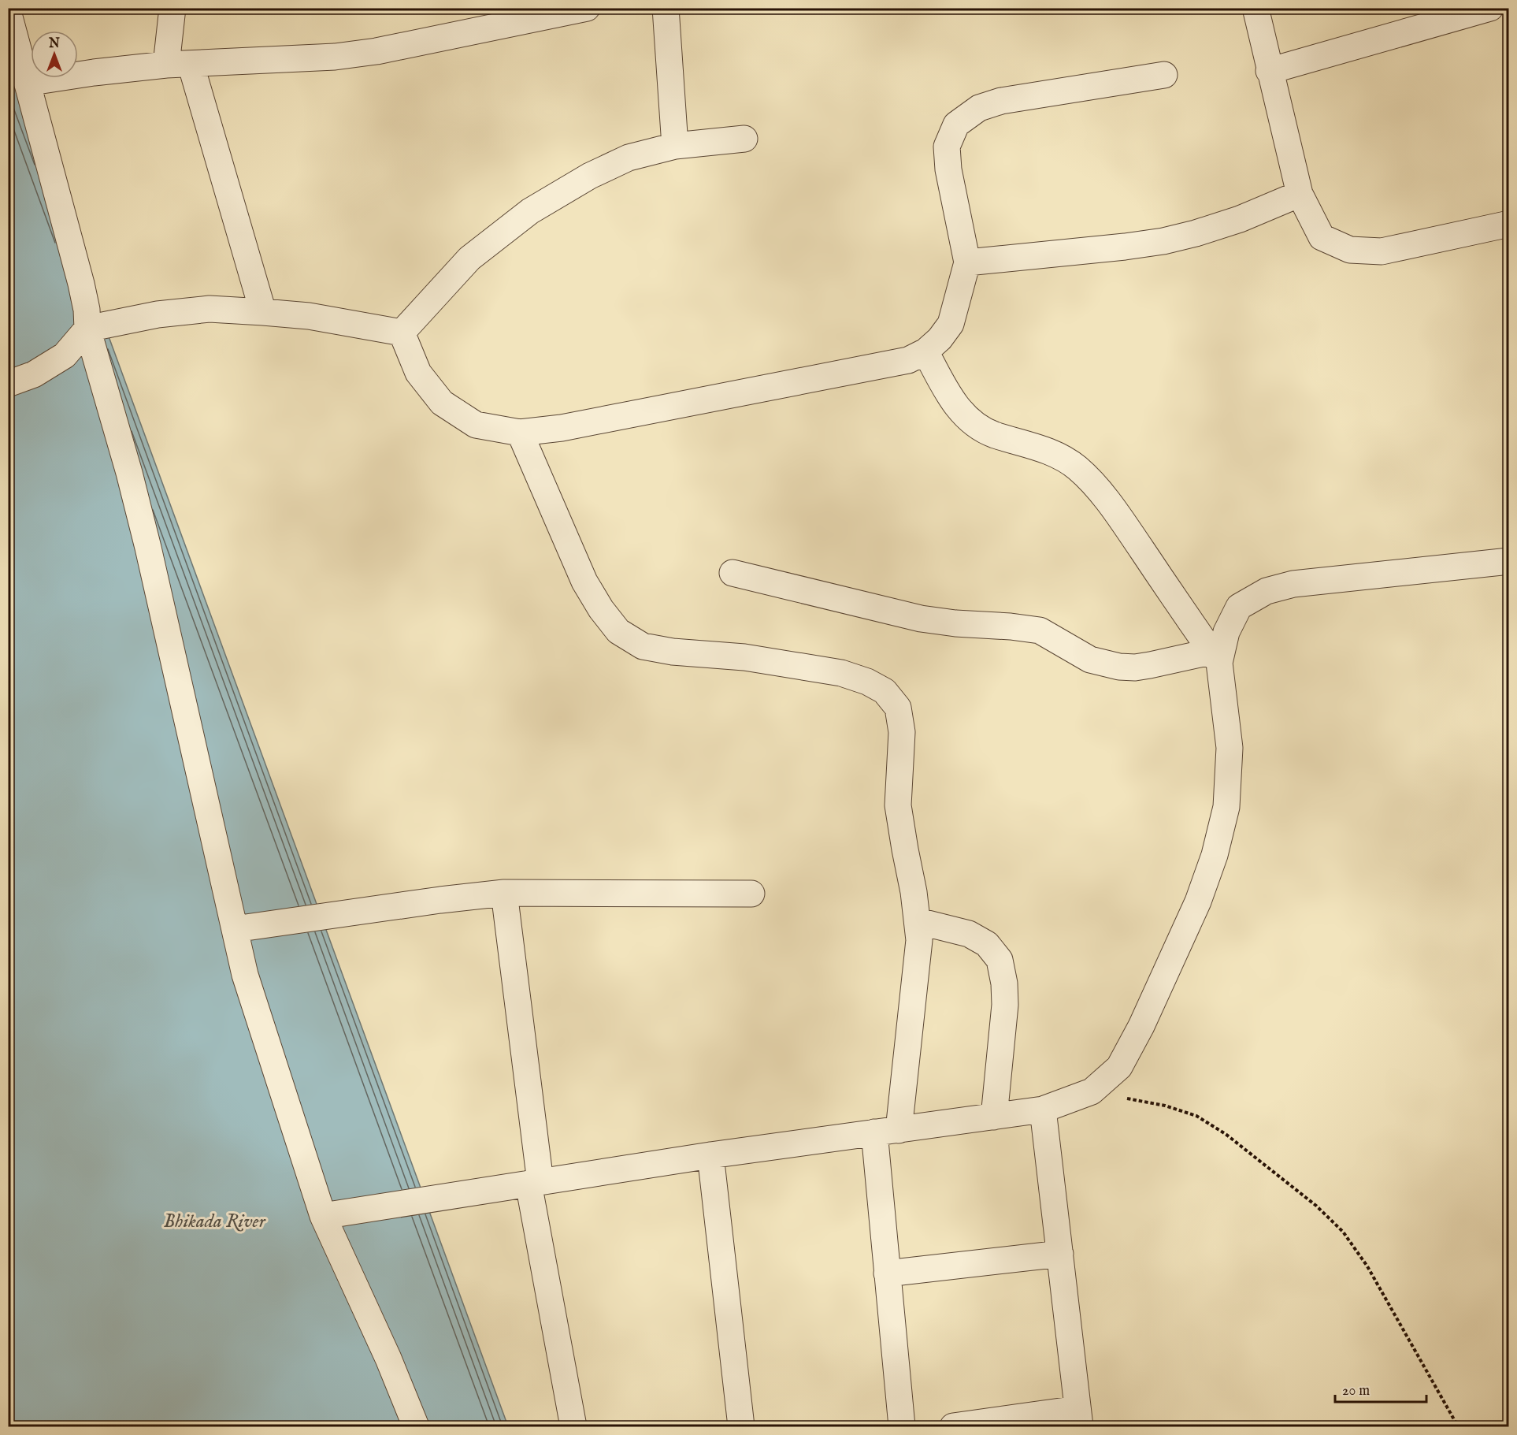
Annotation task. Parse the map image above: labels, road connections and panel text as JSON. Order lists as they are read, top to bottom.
{
  "water": ["Bhikada River"],
  "scale_bar": "20 m",
  "north": "top"
}
